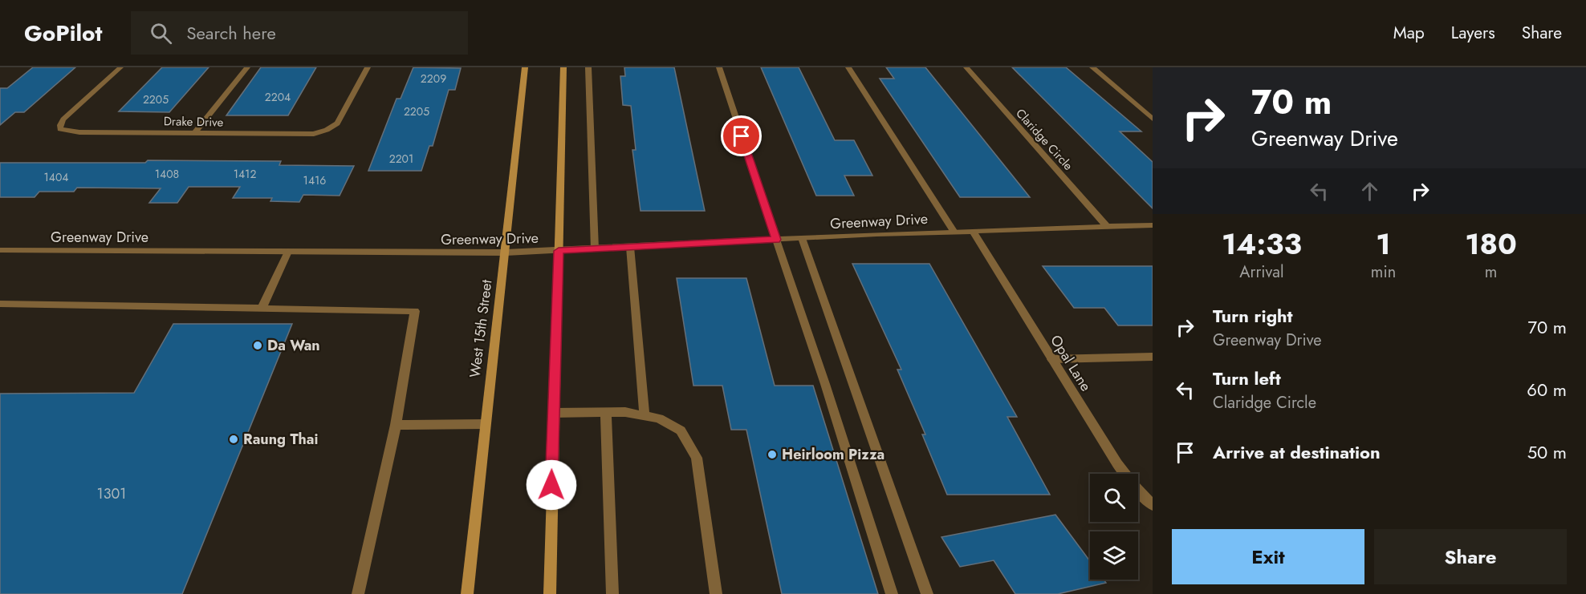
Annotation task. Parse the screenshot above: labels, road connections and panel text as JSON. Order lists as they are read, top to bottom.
{
  "streets": {
    "main road": ["West 15th Street"],
    "street": [
      "Drake Drive",
      "Claridge Circle",
      "Greenway Drive",
      "Opal Lane"
    ]
  },
  "crossings": [
    ["Claridge Circle", "Greenway Drive"],
    ["Greenway Drive", "West 15th Street"],
    ["Greenway Drive", "Opal Lane"]
  ],
  "places": ["Da Wan", "Raung Thai", "Heirloom Pizza"],
  "house_numbers": [
    "2209",
    "2204",
    "2205",
    "2205",
    "2201",
    "1408",
    "1412",
    "1404",
    "1416",
    "1301"
  ],
  "page": {
    "header": "GoPilot",
    "search": "Search here",
    "nav": ["Map", "Layers", "Share"],
    "turn": ["70 m", "Greenway Drive"],
    "eta": [
      "14:33",
      "Arrival",
      "1",
      "min",
      "180",
      "m"
    ],
    "list": [
      {
        "name": "Turn right",
        "note": "Greenway Drive",
        "value": "70 m"
      },
      {
        "name": "Turn left",
        "note": "Claridge Circle",
        "value": "60 m"
      },
      {
        "name": "Arrive at destination",
        "value": "50 m"
      }
    ],
    "buttons": ["Exit", "Share"]
  }
}
